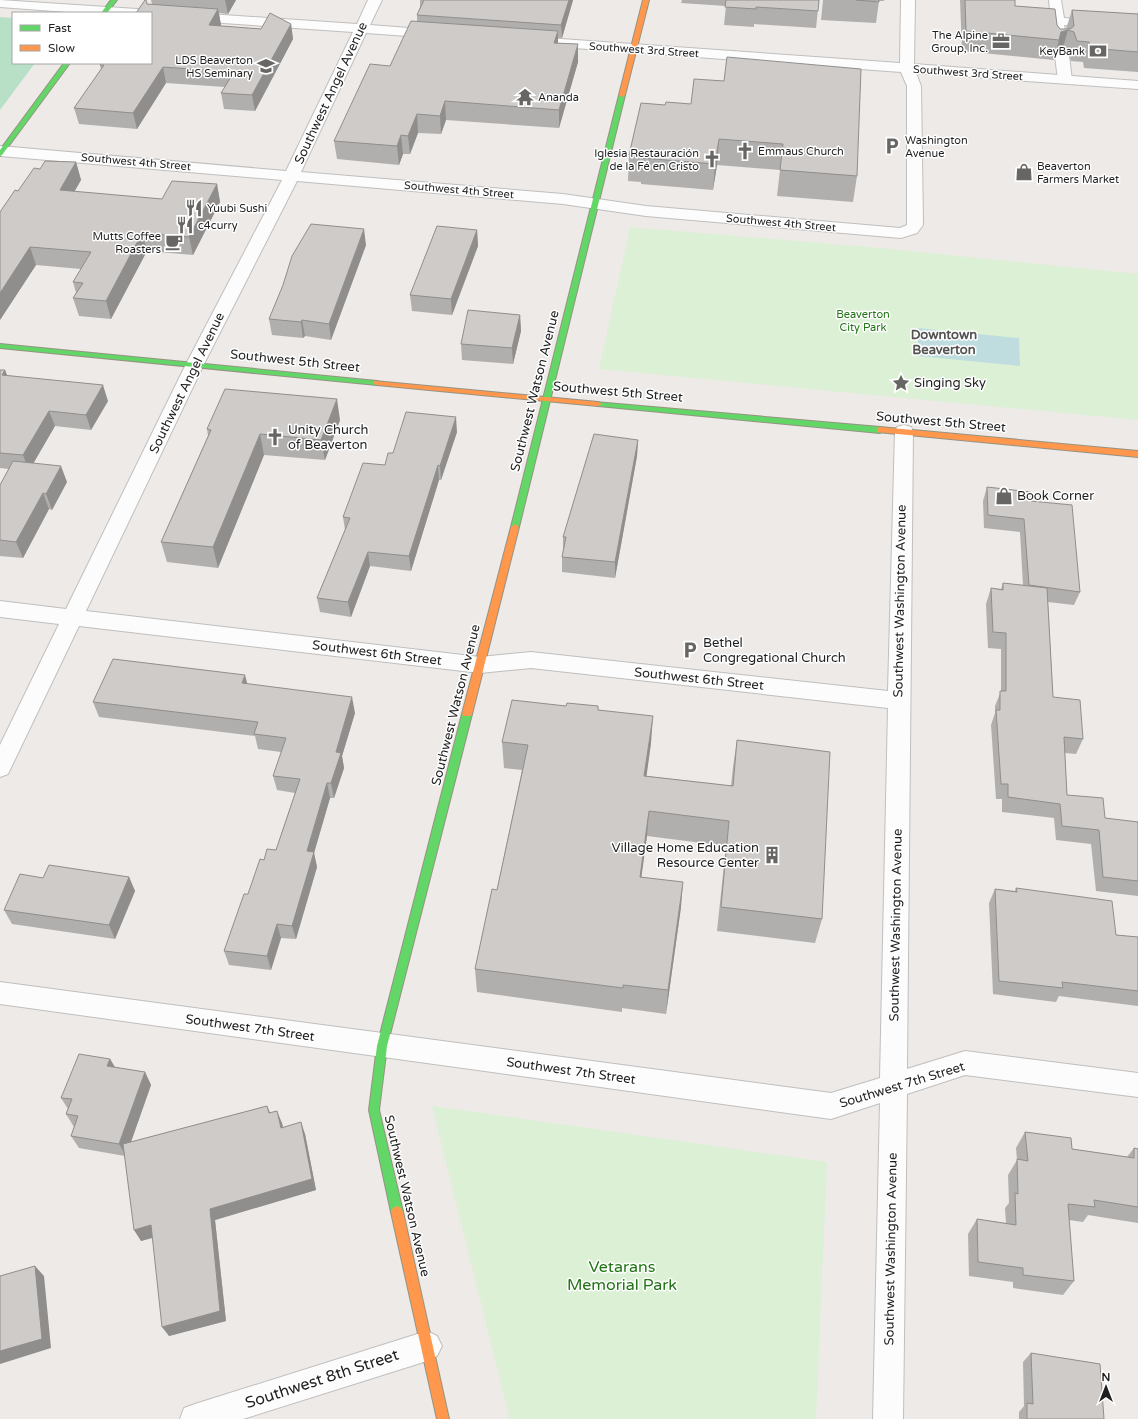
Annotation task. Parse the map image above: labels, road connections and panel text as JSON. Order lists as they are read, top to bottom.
{
  "streets": {
    "main road": ["Southwest 5th Street", "Southwest Watson Avenue"],
    "street": [
      "Southwest 3rd Street",
      "Southwest Angel Avenue",
      "Southwest 4th Street",
      "Southwest Washington Avenue",
      "Southwest 6th Street",
      "Southwest 7th Street",
      "Southwest 8th Street"
    ]
  },
  "crossings": [
    ["Southwest 3rd Street", "Southwest 4th Street"],
    ["Southwest 3rd Street", "Southwest Watson Avenue"],
    ["Southwest Angel Avenue", "Southwest 4th Street"],
    ["Southwest Angel Avenue", "Southwest 5th Street"],
    ["Southwest Angel Avenue", "Southwest 6th Street"],
    ["Southwest 4th Street", "Southwest Watson Avenue"],
    ["Southwest 5th Street", "Southwest Watson Avenue"],
    ["Southwest 5th Street", "Southwest Washington Avenue"],
    ["Southwest Watson Avenue", "Southwest 6th Street"],
    ["Southwest Watson Avenue", "Southwest 7th Street"],
    ["Southwest Watson Avenue", "Southwest 8th Street"],
    ["Southwest Washington Avenue", "Southwest 6th Street"],
    ["Southwest Washington Avenue", "Southwest 7th Street"]
  ],
  "districts": ["Downtown Beaverton"],
  "parks": ["Beaverton City Park", "Vetarans Memorial Park"],
  "places": {
    "office": ["The Alpine Group, Inc."],
    "bank": ["KeyBank"],
    "school or university": ["LDS Beaverton HS Seminary"],
    "temple": ["Ananda"],
    "parking": ["Washington Avenue", "Bethel Congregational Church"],
    "church": ["Emmaus Church", "Iglesia Restauración de la Fé en Cristo", "Unity Church of Beaverton"],
    "shop": ["Beaverton Farmers Market", "Book Corner"],
    "restaurant": ["Yuubi Sushi", "c4curry"],
    "cafe": ["Mutts Coffee Roasters"],
    "place": ["Singing Sky"],
    "building": ["Village Home Education Resource Center"]
  },
  "legend": ["Fast", "Slow"],
  "north": "top"
}
